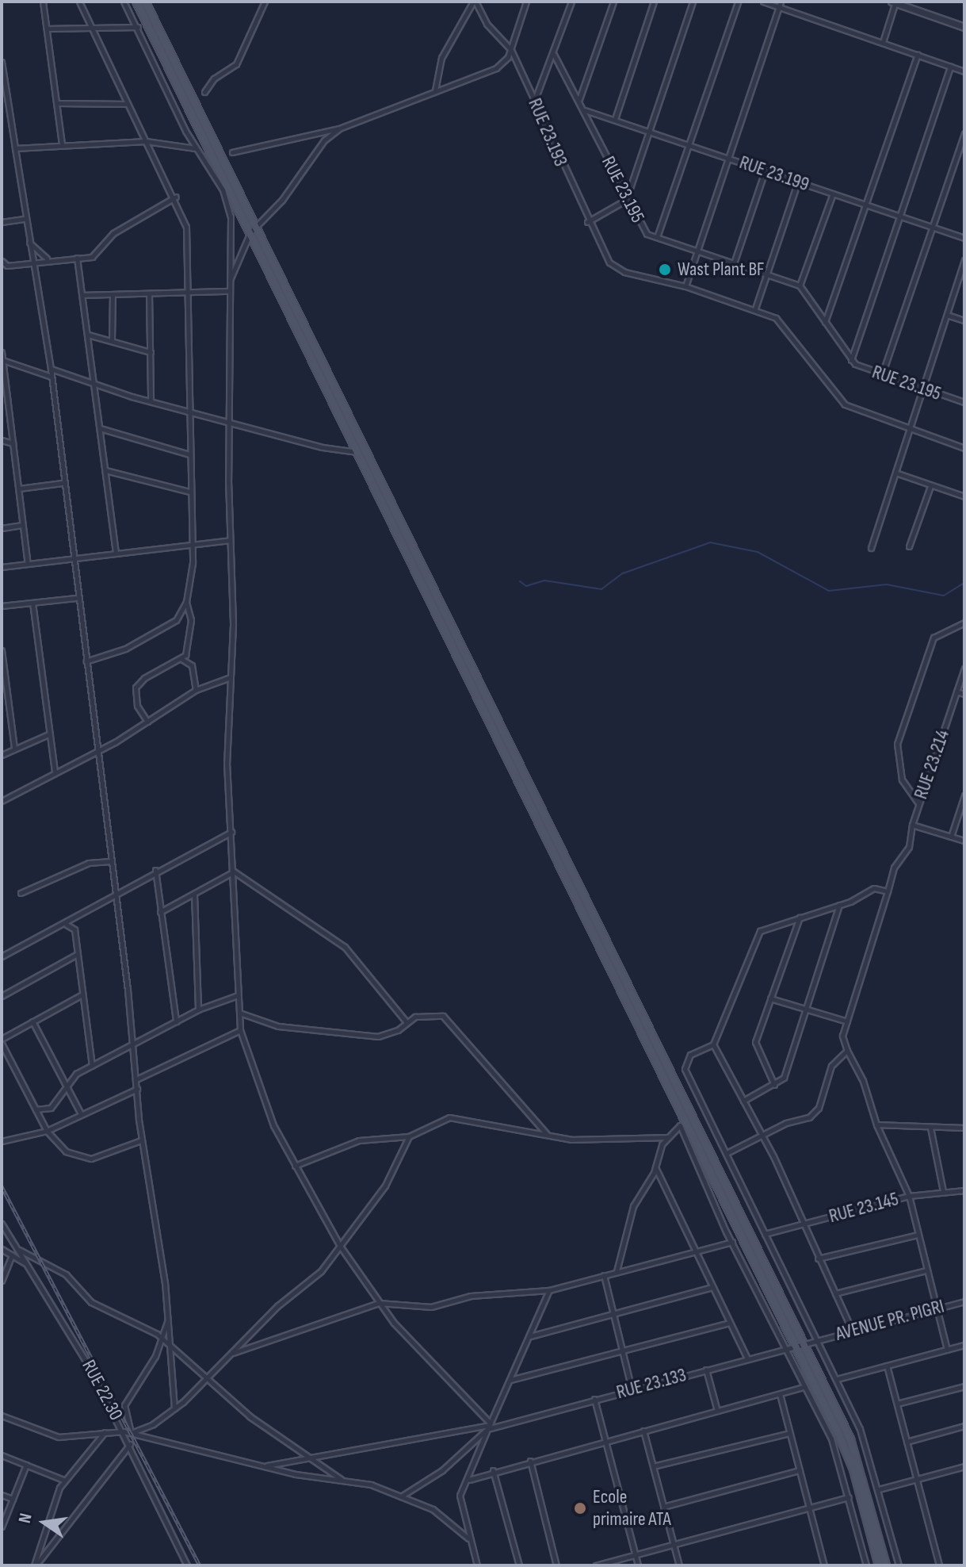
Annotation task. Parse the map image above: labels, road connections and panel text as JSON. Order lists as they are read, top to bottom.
{
  "streets": {
    "street": [
      "RUE 23.193",
      "RUE 23.199",
      "RUE 23.195",
      "RUE 23.214",
      "RUE 23.145",
      "AVENUE PR. PIGRI",
      "RUE 23.133",
      "RUE 22.30"
    ]
  },
  "crossings": [
    ["RUE 23.199", "RUE 23.195"],
    ["AVENUE PR. PIGRI", "RUE 23.133"]
  ],
  "places": ["Wast Plant BF", "Ecole primaire ATA"],
  "north": "left"
}
